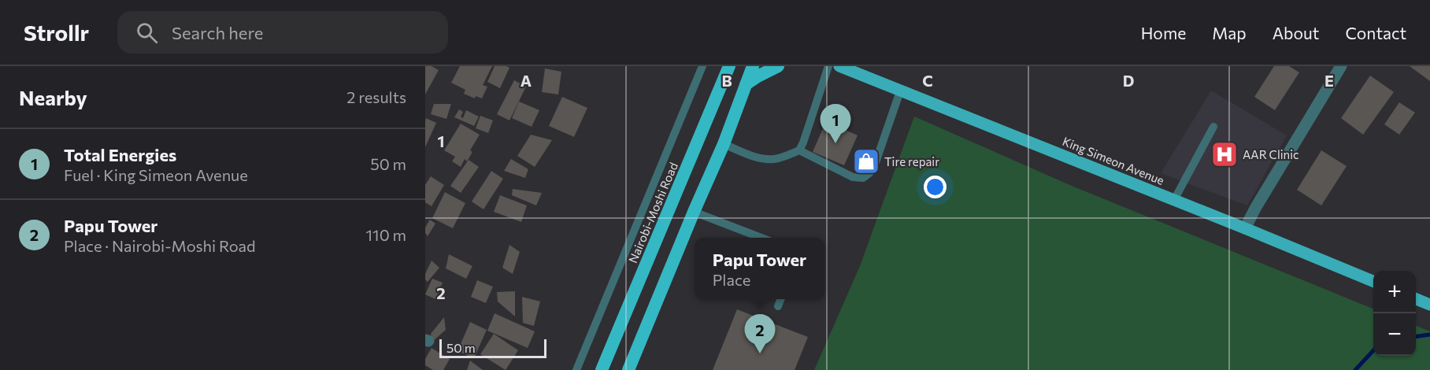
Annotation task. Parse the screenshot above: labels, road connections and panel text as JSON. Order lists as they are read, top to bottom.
{
  "streets": {
    "highway": ["Nairobi-Moshi Road"],
    "main road": ["King Simeon Avenue"]
  },
  "places": {
    "hospital": ["AAR Clinic"],
    "shop": ["Tire repair"]
  },
  "scale_bar": "50 m",
  "page": {
    "header": "Strollr",
    "search": "Search here",
    "nav": [
      "Home",
      "Map",
      "About",
      "Contact"
    ],
    "heading": ["Nearby", "2 results"],
    "pins": ["1", "2"],
    "list": [
      {
        "mark": "1",
        "name": "Total Energies",
        "note": "Fuel · King Simeon Avenue",
        "value": "50 m"
      },
      {
        "mark": "2",
        "name": "Papu Tower",
        "note": "Place · Nairobi-Moshi Road",
        "value": "110 m"
      }
    ],
    "popup": ["Papu Tower", "Place"],
    "map_buttons": ["+", "−"],
    "scale": "50 m"
  },
  "grid": {
    "columns": [
      "A",
      "B",
      "C",
      "D",
      "E"
    ],
    "rows": ["1", "2"]
  }
}
